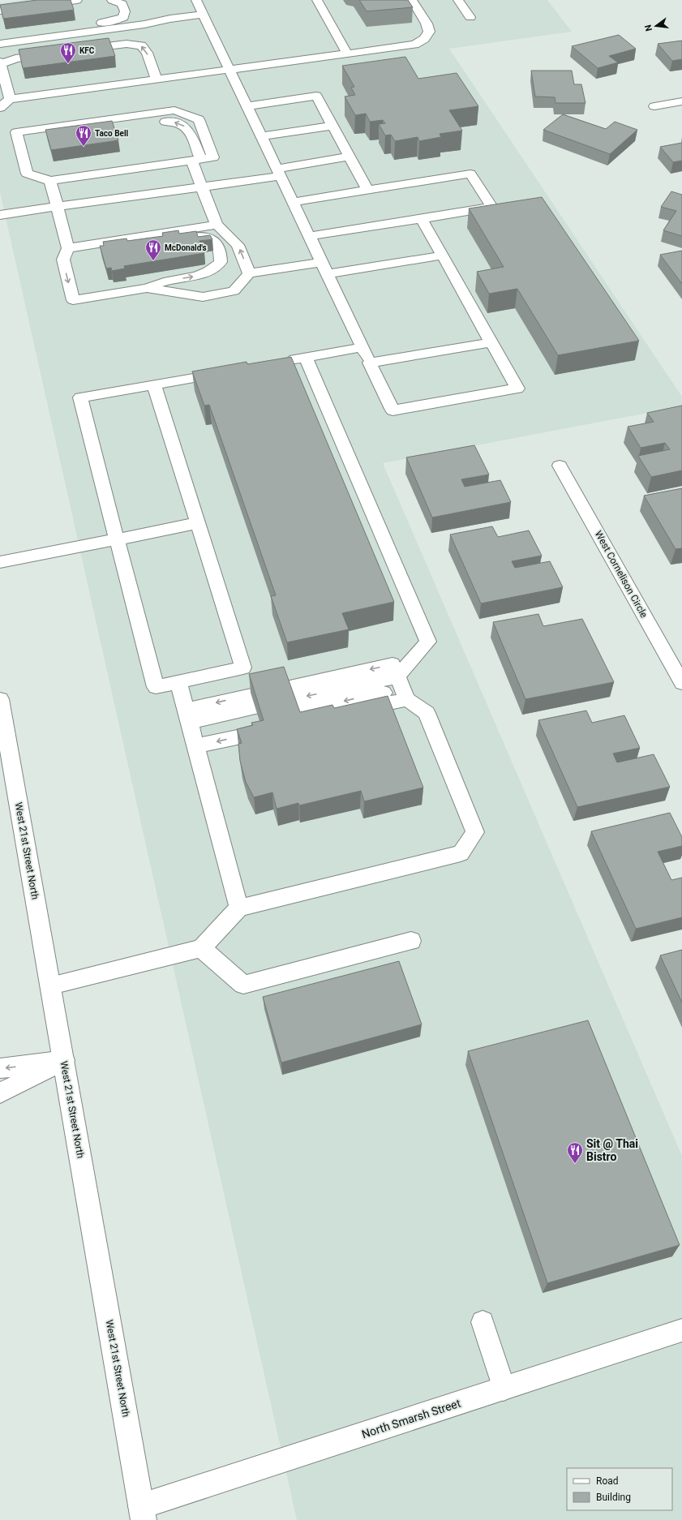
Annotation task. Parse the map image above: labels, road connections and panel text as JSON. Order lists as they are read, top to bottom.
{
  "streets": {
    "street": ["West Cornelison Circle", "West 21st Street North", "North Smarsh Street"]
  },
  "crossings": [
    ["West 21st Street North", "North Smarsh Street"]
  ],
  "places": {
    "restaurant": [
      "KFC",
      "Taco Bell",
      "McDonald's",
      "Sit @ Thai Bistro"
    ]
  },
  "legend": ["Road", "Building"],
  "north": "left"
}
